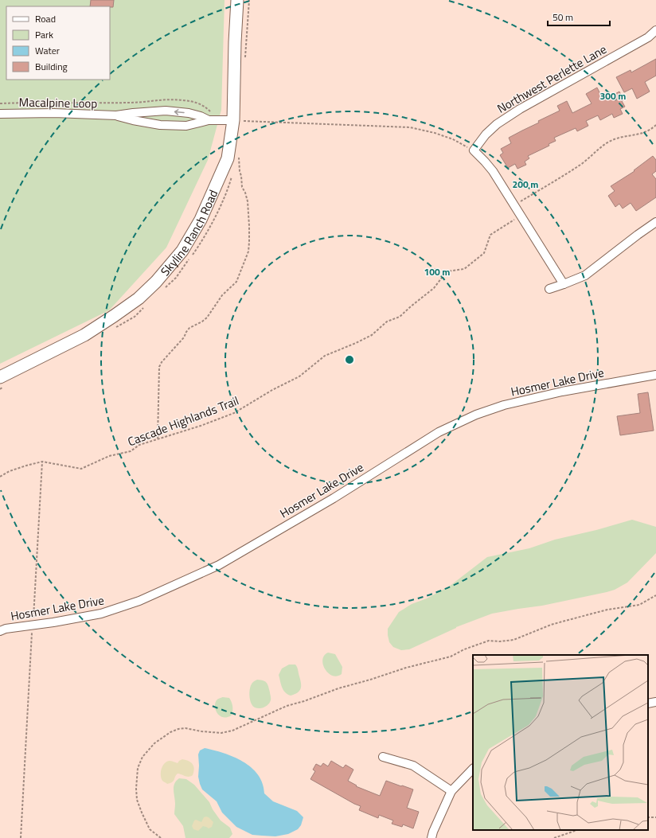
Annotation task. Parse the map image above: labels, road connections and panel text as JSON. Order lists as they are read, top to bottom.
{
  "streets": {
    "street": [
      "Northwest Perlette Lane",
      "Macalpine Loop",
      "Skyline Ranch Road",
      "Hosmer Lake Drive"
    ],
    "path": ["Cascade Highlands Trail"]
  },
  "legend": [
    "Road",
    "Park",
    "Water",
    "Building"
  ],
  "scale_bar": "50 m",
  "rings": ["300 m", "200 m", "100 m"]
}
